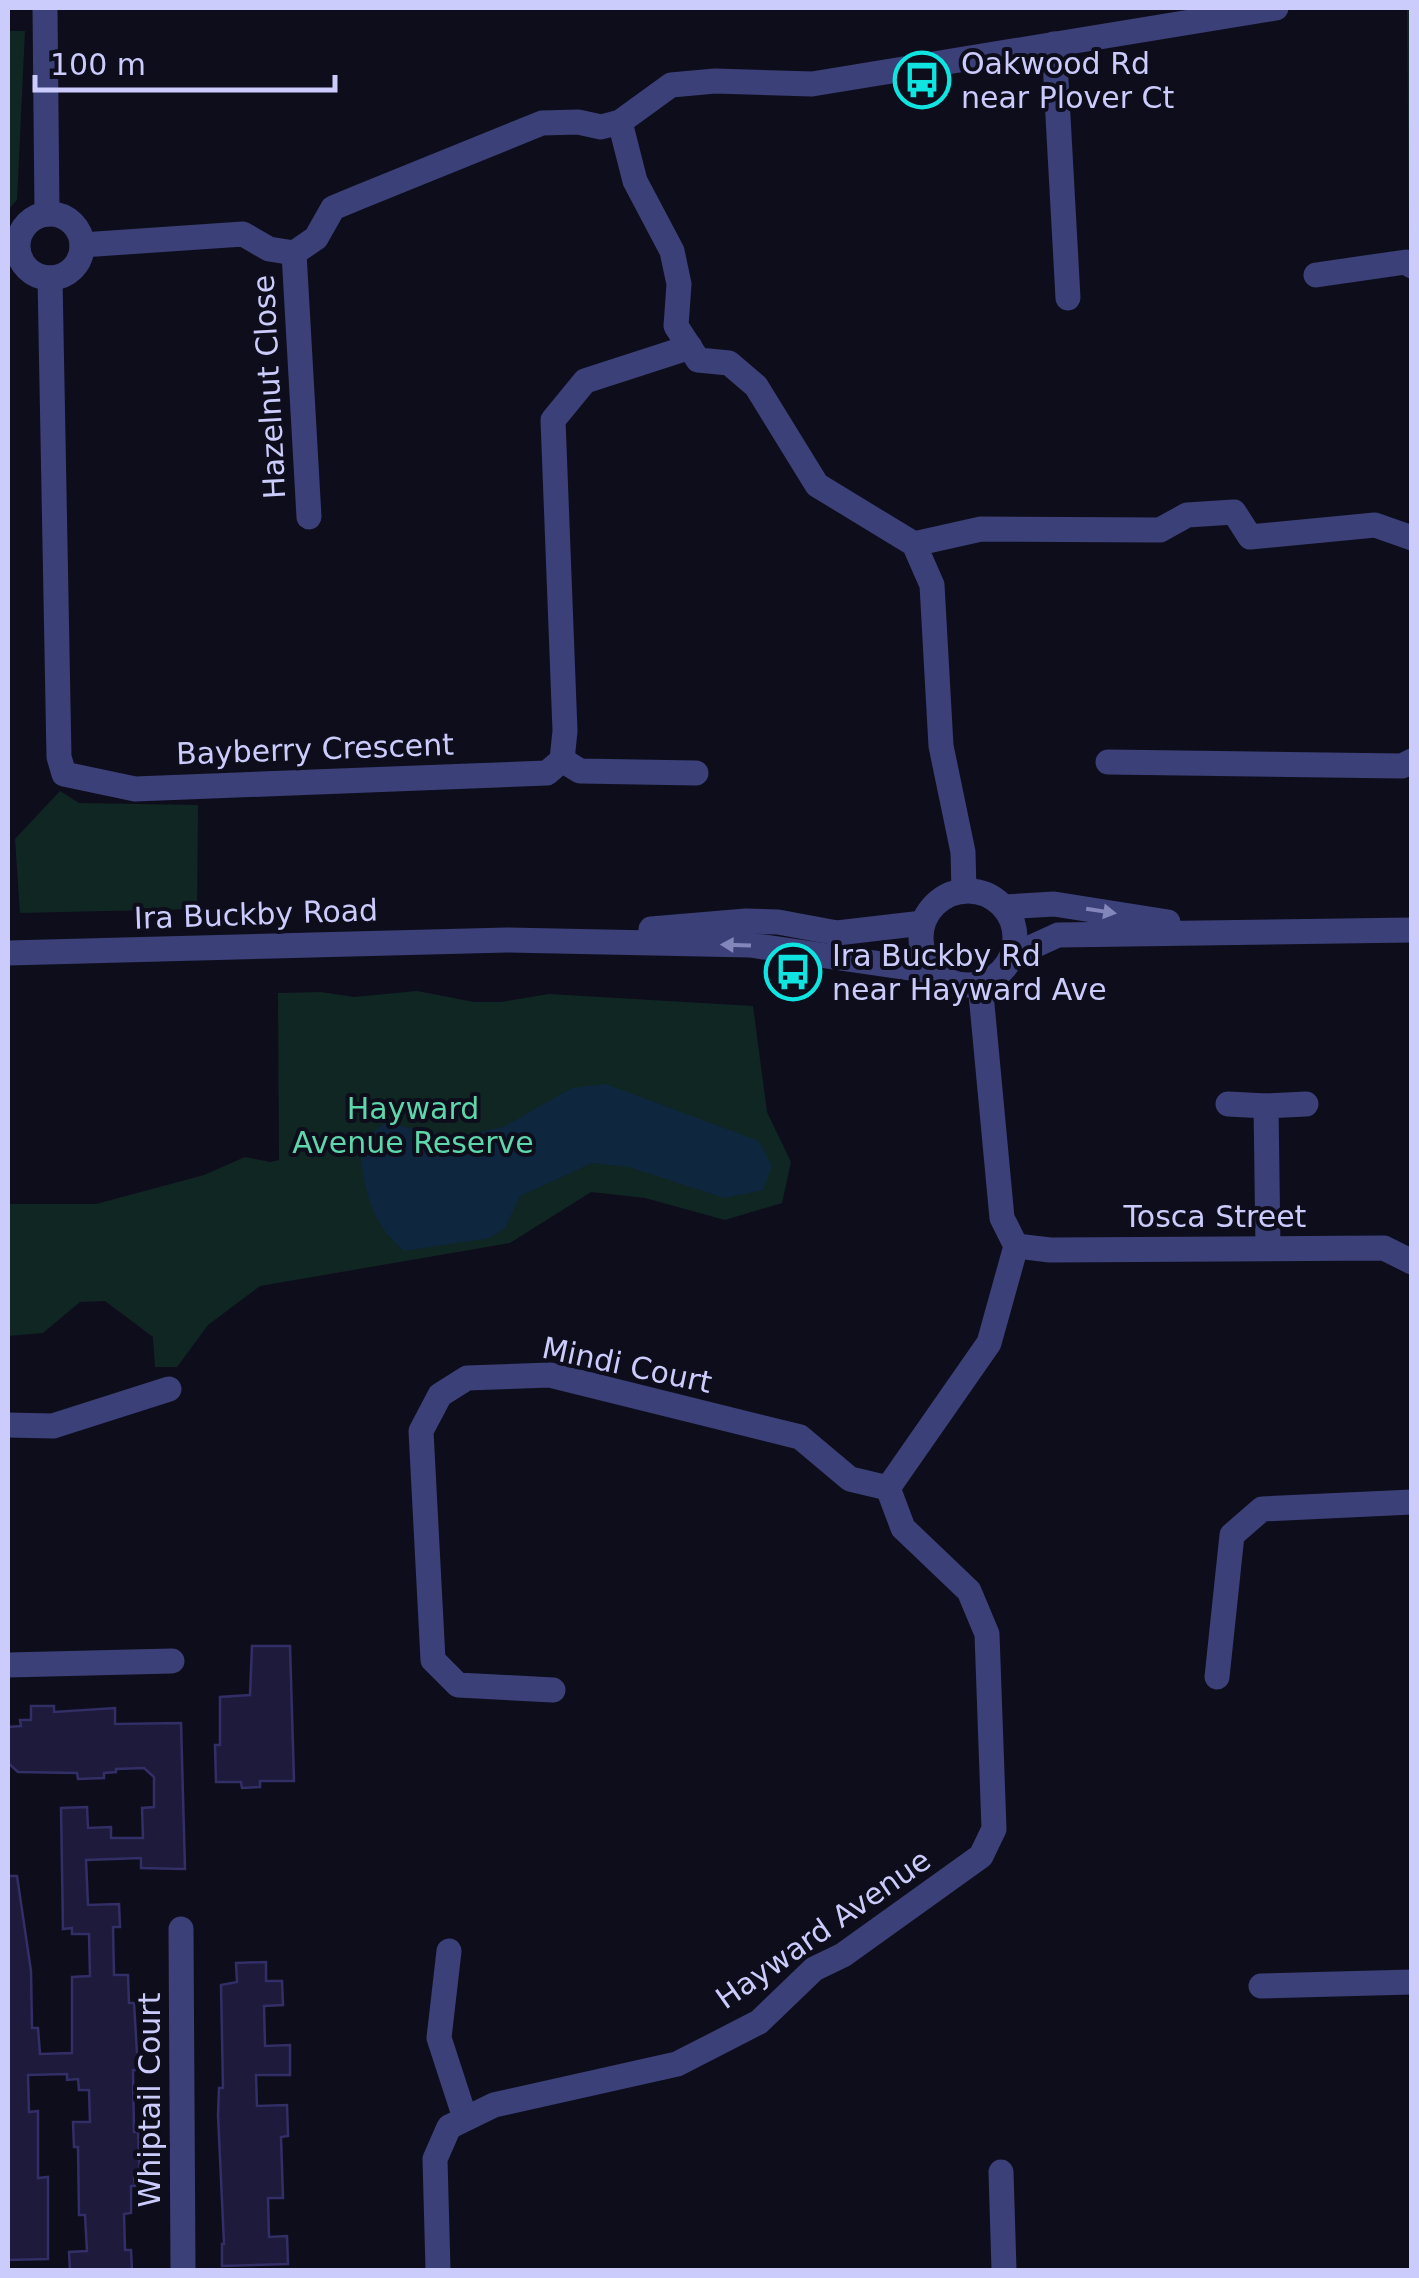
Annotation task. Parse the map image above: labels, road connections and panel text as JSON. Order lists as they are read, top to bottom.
{
  "streets": {
    "street": [
      "Hazelnut Close",
      "Bayberry Crescent",
      "Ira Buckby Road",
      "Tosca Street",
      "Mindi Court",
      "Hayward Avenue",
      "Whiptail Court"
    ]
  },
  "crossings": [
    ["Mindi Court", "Hayward Avenue"]
  ],
  "parks": ["Hayward Avenue Reserve"],
  "places": {
    "bus stop": ["Oakwood Rd near Plover Ct", "Ira Buckby Rd near Hayward Ave"]
  },
  "scale_bar": "100 m"
}
